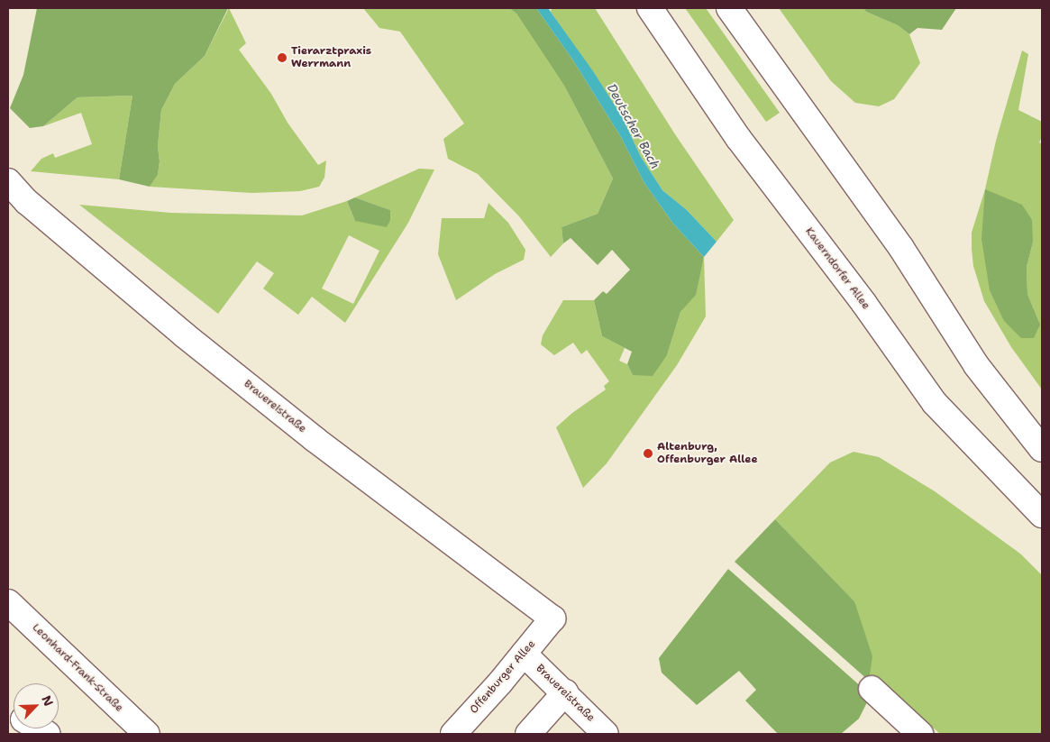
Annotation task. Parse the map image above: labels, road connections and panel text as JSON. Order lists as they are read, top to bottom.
{
  "streets": {
    "street": [
      "Kauerndorfer Allee",
      "Brauereistraße",
      "Leonhard-Frank-Straße",
      "Offenburger Allee"
    ]
  },
  "crossings": [
    ["Brauereistraße", "Offenburger Allee"]
  ],
  "water": ["Deutscher Bach"],
  "places": ["Tierarztpraxis Werrmann", "Altenburg, Offenburger Allee"],
  "north": "top right"
}
